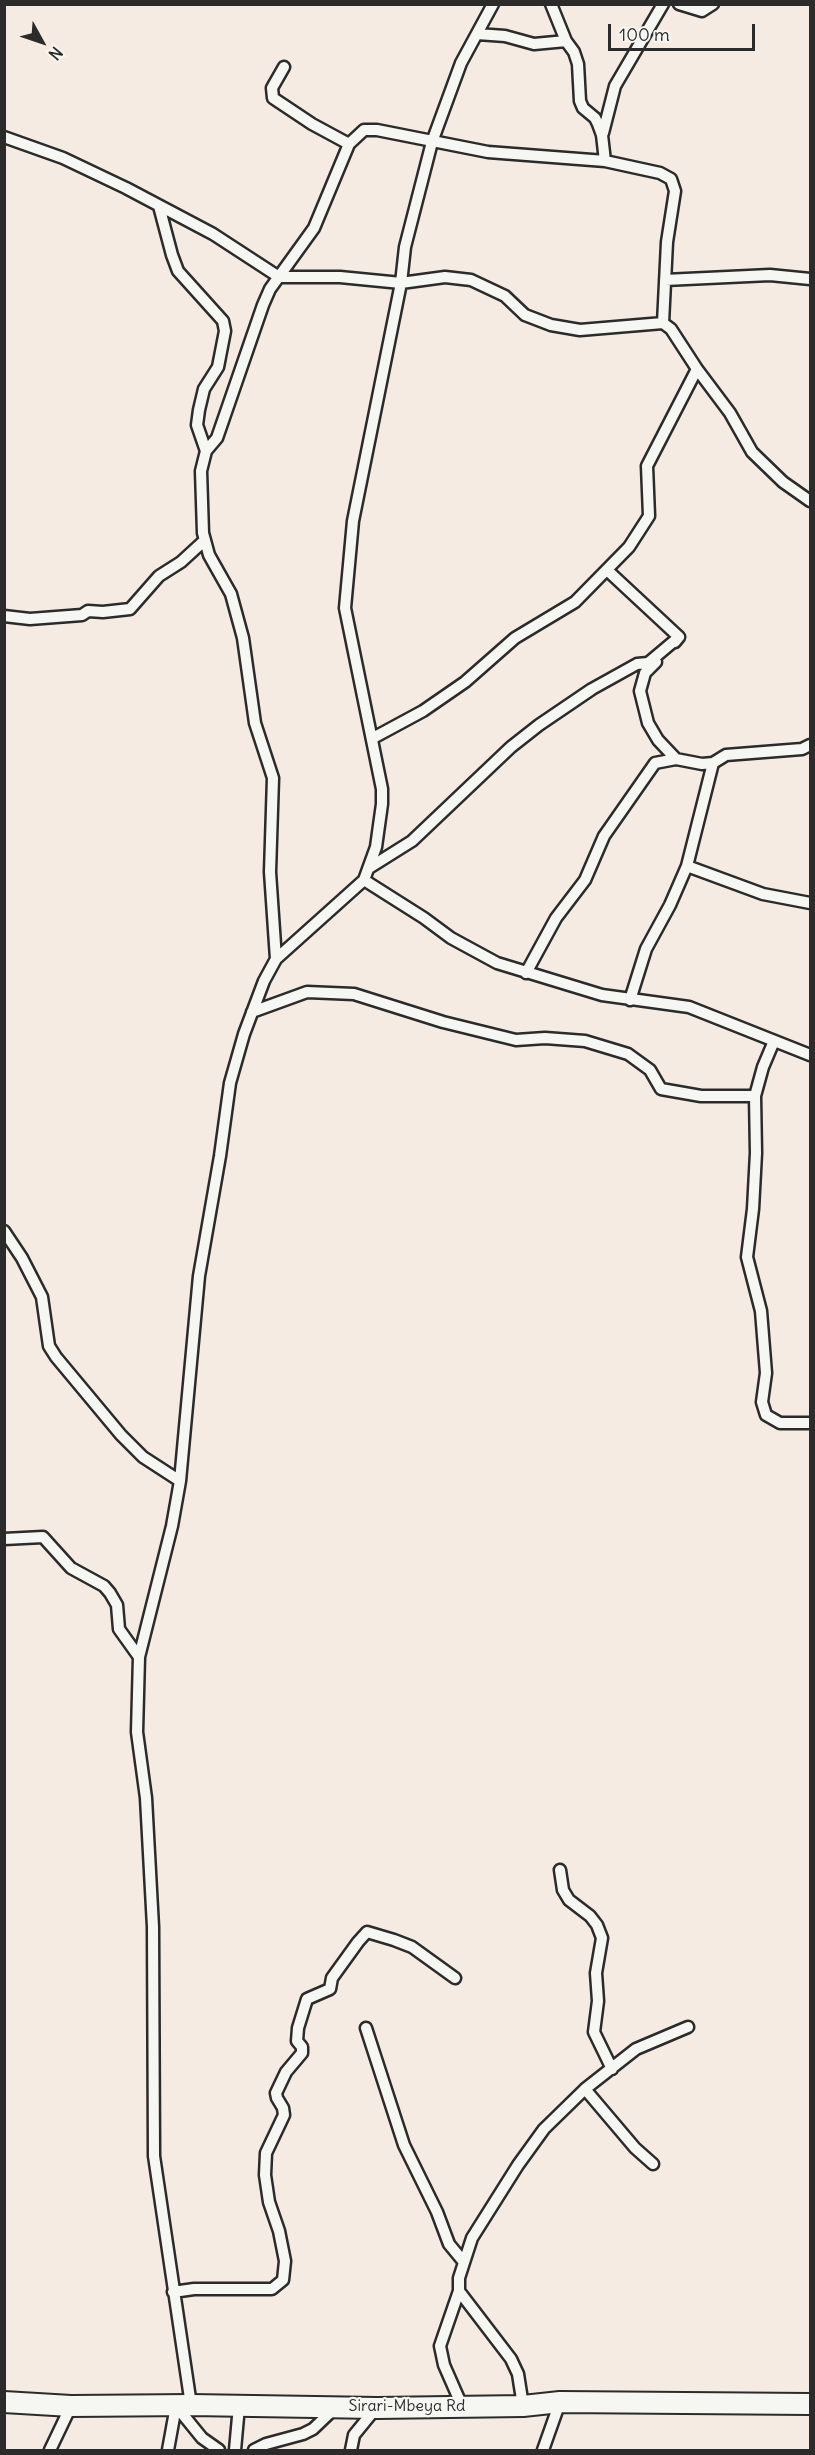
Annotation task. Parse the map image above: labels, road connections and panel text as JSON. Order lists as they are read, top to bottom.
{
  "streets": {
    "highway": ["Sirari-Mbeya Rd"]
  },
  "scale_bar": "100 m",
  "north": "bottom right"
}
